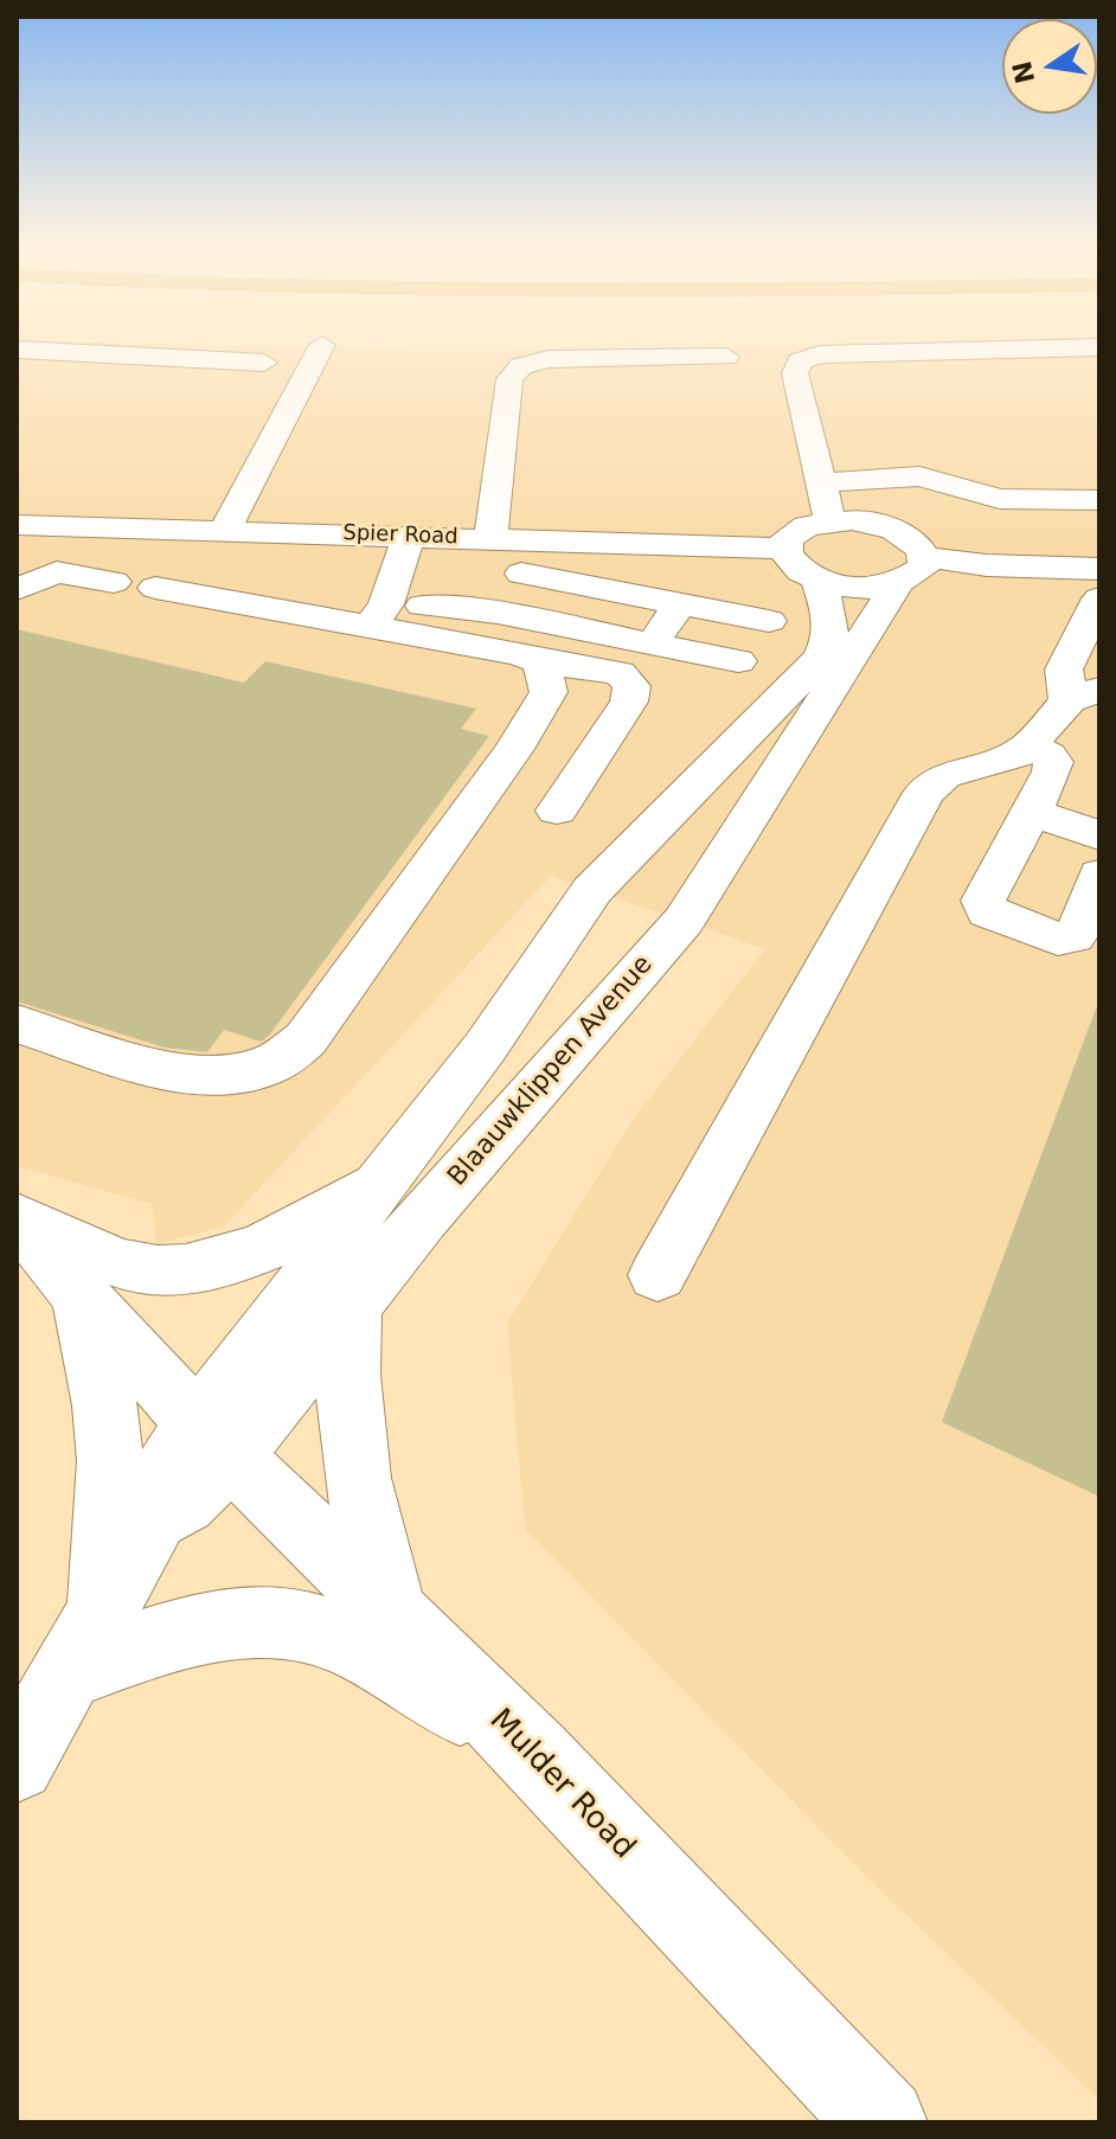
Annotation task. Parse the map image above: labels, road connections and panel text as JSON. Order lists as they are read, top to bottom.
{
  "streets": {
    "street": ["Spier Road", "Blaauwklippen Avenue", "Mulder Road"]
  },
  "crossings": [
    ["Blaauwklippen Avenue", "Mulder Road"]
  ],
  "north": "left"
}
